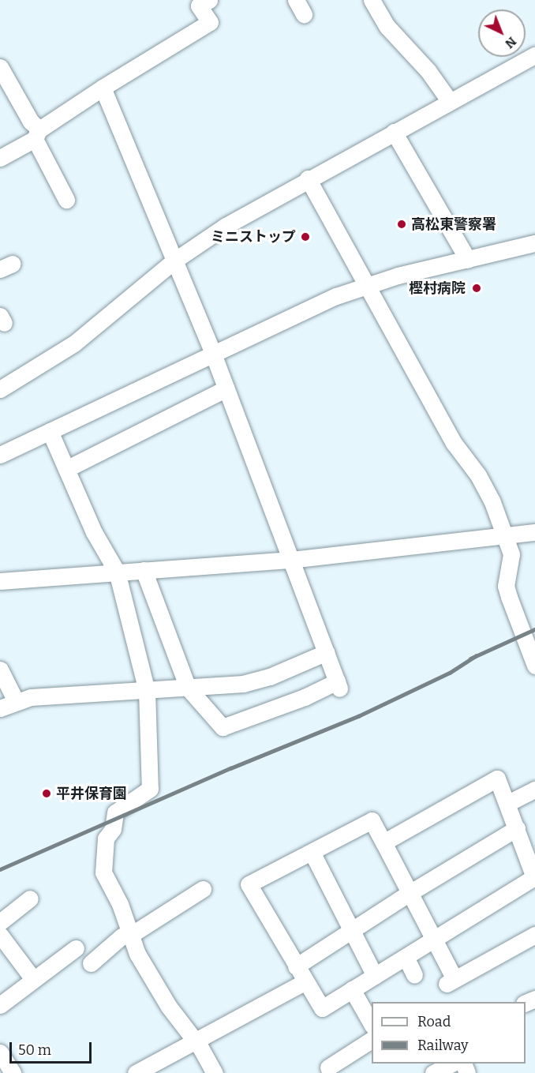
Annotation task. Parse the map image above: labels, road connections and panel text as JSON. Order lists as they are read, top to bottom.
{
  "places": [
    "高松東警察署",
    "ミニストップ",
    "樫村病院",
    "平井保育園"
  ],
  "legend": ["Road", "Railway"],
  "scale_bar": "50 m",
  "north": "bottom right"
}
